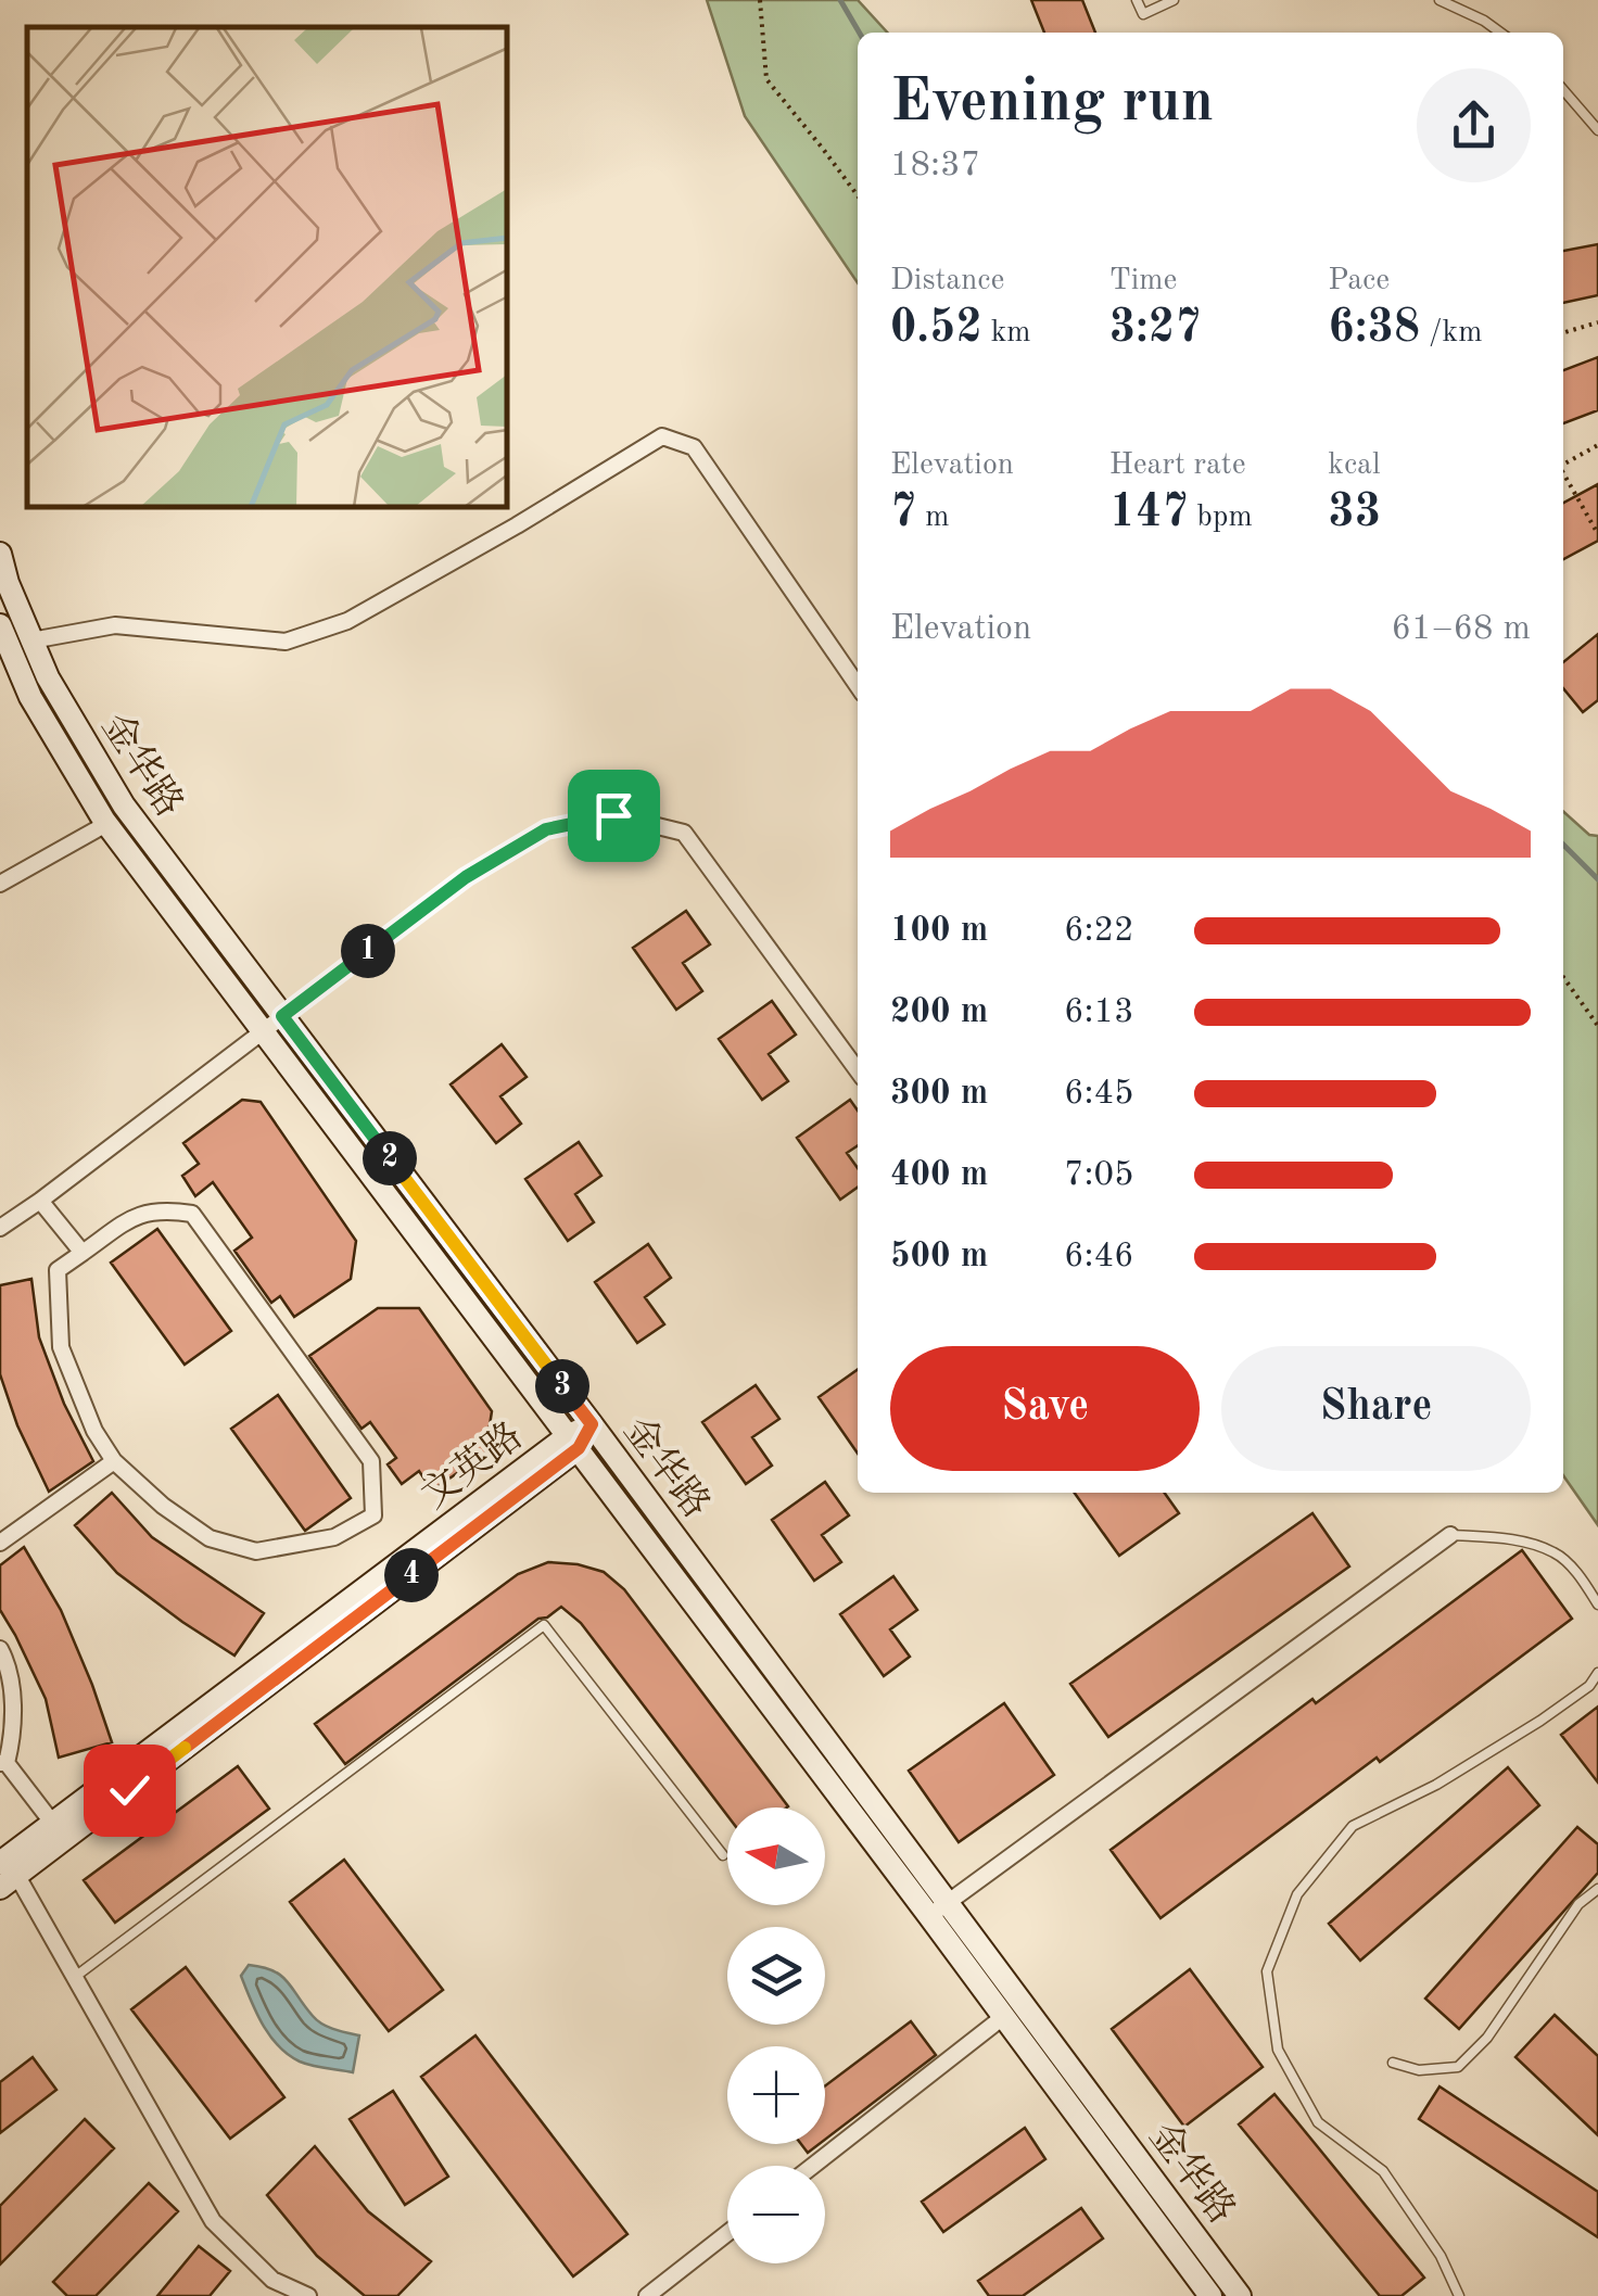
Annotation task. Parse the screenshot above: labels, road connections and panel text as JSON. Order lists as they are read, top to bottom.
{
  "streets": {
    "main road": ["金华路", "文英路"]
  },
  "crossings": [
    ["金华路", "文英路"]
  ],
  "north": "left",
  "page": {
    "heading": ["Evening run", "18:37"],
    "stats": [
      ["Distance", "0.52 km"],
      ["Time", "3:27"],
      ["Pace", "6:38 /km"],
      ["Elevation", "7 m"],
      ["Heart rate", "147 bpm"],
      ["kcal", "33"]
    ],
    "chart": ["Elevation", "61–68 m"],
    "list": [
      {
        "name": "100 m",
        "note": "6:22"
      },
      {
        "name": "200 m",
        "note": "6:13"
      },
      {
        "name": "300 m",
        "note": "6:45"
      },
      {
        "name": "400 m",
        "note": "7:05"
      },
      {
        "name": "500 m",
        "note": "6:46"
      }
    ],
    "pins": [
      "1",
      "2",
      "3",
      "4"
    ],
    "buttons": ["Save", "Share"],
    "map_buttons": ["+", "−"]
  }
}
